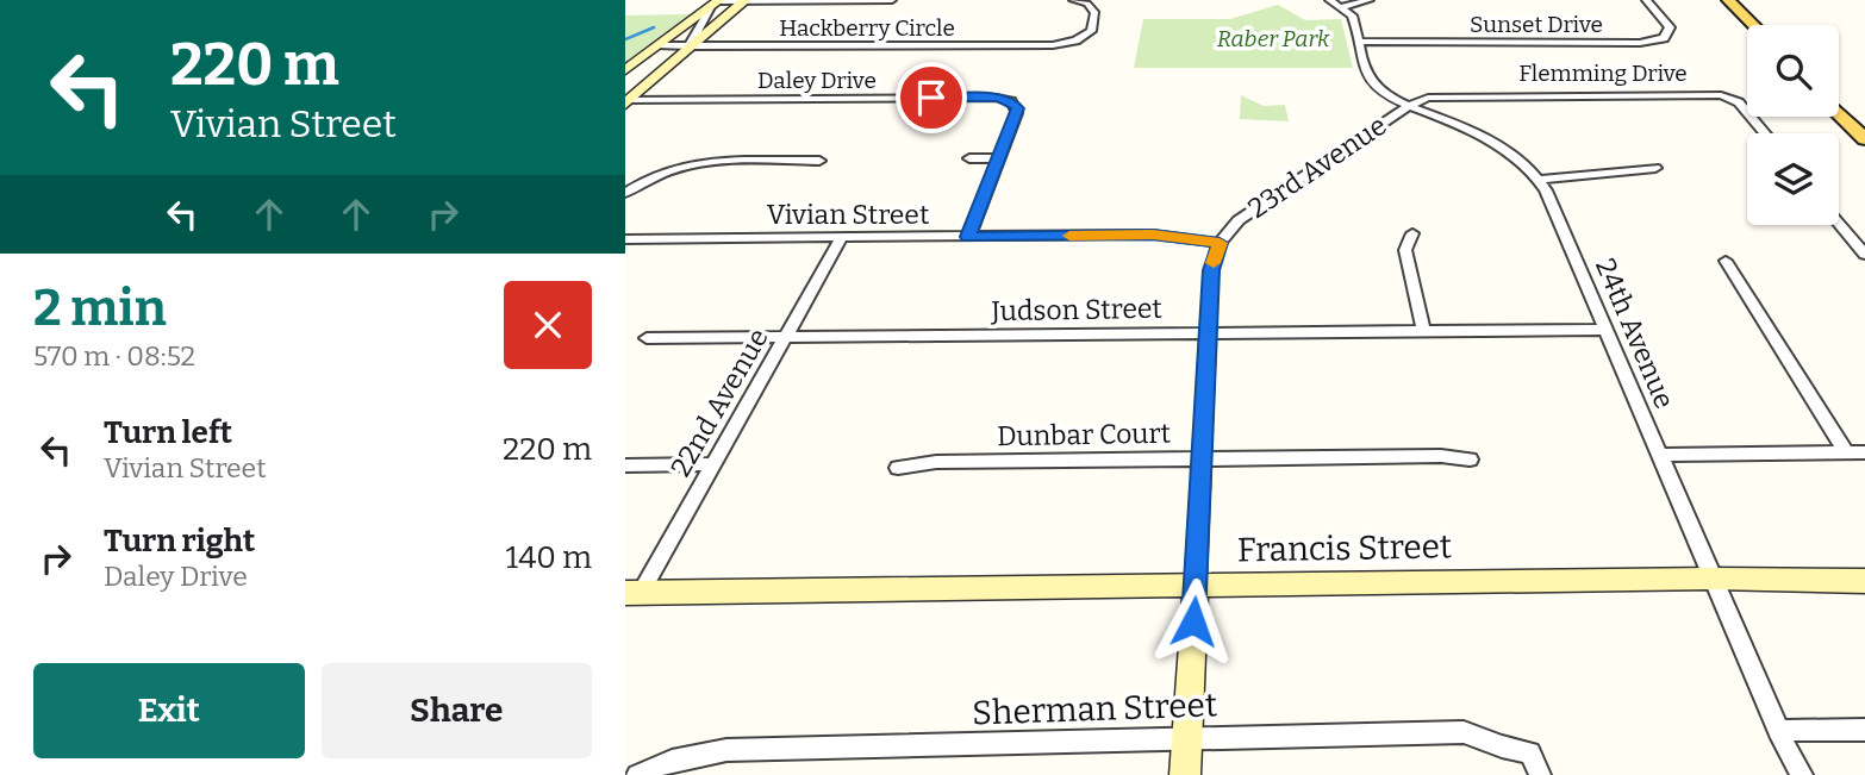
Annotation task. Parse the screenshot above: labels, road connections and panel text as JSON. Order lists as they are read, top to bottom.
{
  "streets": {
    "street": [
      "Sunset Drive",
      "Hackberry Circle",
      "Flemming Drive",
      "Daley Drive",
      "23rd Avenue",
      "Vivian Street",
      "Judson Street",
      "24th Avenue",
      "22nd Avenue",
      "Dunbar Court",
      "Francis Street",
      "Sherman Street"
    ]
  },
  "crossings": [
    ["Sunset Drive", "24th Avenue"],
    ["Flemming Drive", "23rd Avenue"],
    ["Flemming Drive", "24th Avenue"],
    ["23rd Avenue", "Vivian Street"],
    ["23rd Avenue", "24th Avenue"],
    ["Vivian Street", "22nd Avenue"],
    ["Judson Street", "24th Avenue"],
    ["Judson Street", "22nd Avenue"],
    ["24th Avenue", "Francis Street"],
    ["22nd Avenue", "Francis Street"]
  ],
  "parks": ["Raber Park"],
  "page": {
    "turn": ["220 m", "Vivian Street"],
    "heading": ["2 min", "570 m · 08:52"],
    "list": [
      {
        "name": "Turn left",
        "note": "Vivian Street",
        "value": "220 m"
      },
      {
        "name": "Turn right",
        "note": "Daley Drive",
        "value": "140 m"
      }
    ],
    "buttons": ["Exit", "Share"]
  }
}
